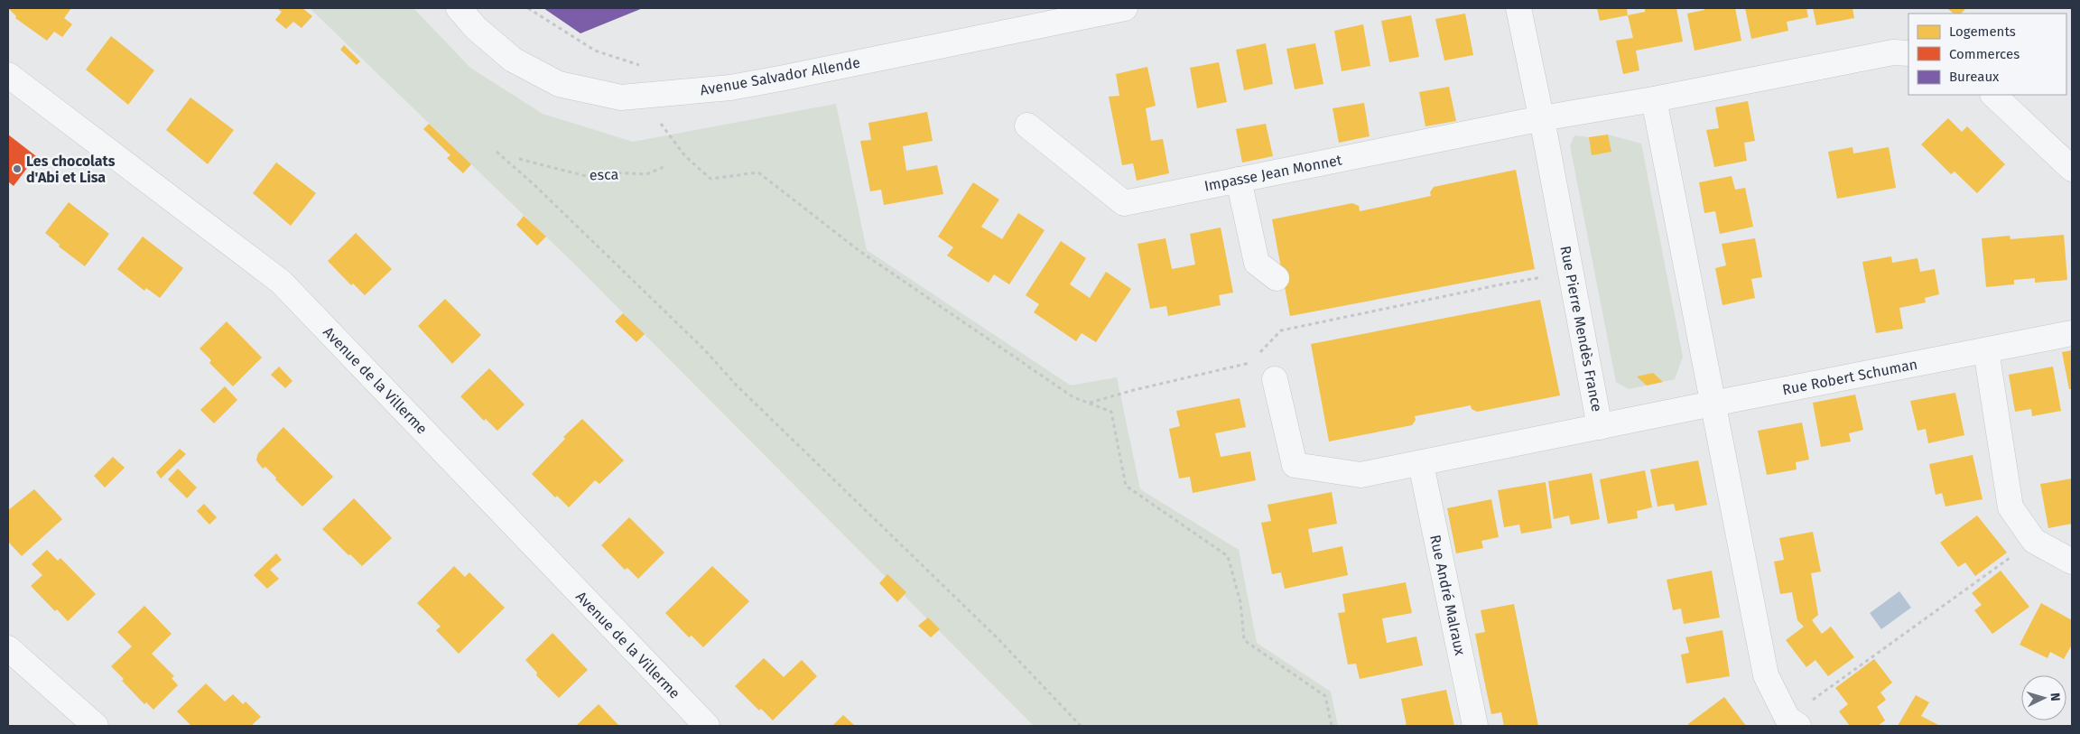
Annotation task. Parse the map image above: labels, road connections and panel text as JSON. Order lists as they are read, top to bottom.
{
  "streets": {
    "street": [
      "Avenue Salvador Allende",
      "Impasse Jean Monnet",
      "Rue Pierre Mendès France",
      "Rue Robert Schuman",
      "Avenue de la Villerme",
      "Rue André Malraux"
    ],
    "path": ["esca"]
  },
  "crossings": [
    ["Impasse Jean Monnet", "Rue Pierre Mendès France"],
    ["Rue Pierre Mendès France", "Rue Robert Schuman"]
  ],
  "places": ["Les chocolats d'Abi et Lisa"],
  "legend": ["Logements", "Commerces", "Bureaux"],
  "north": "right"
}
